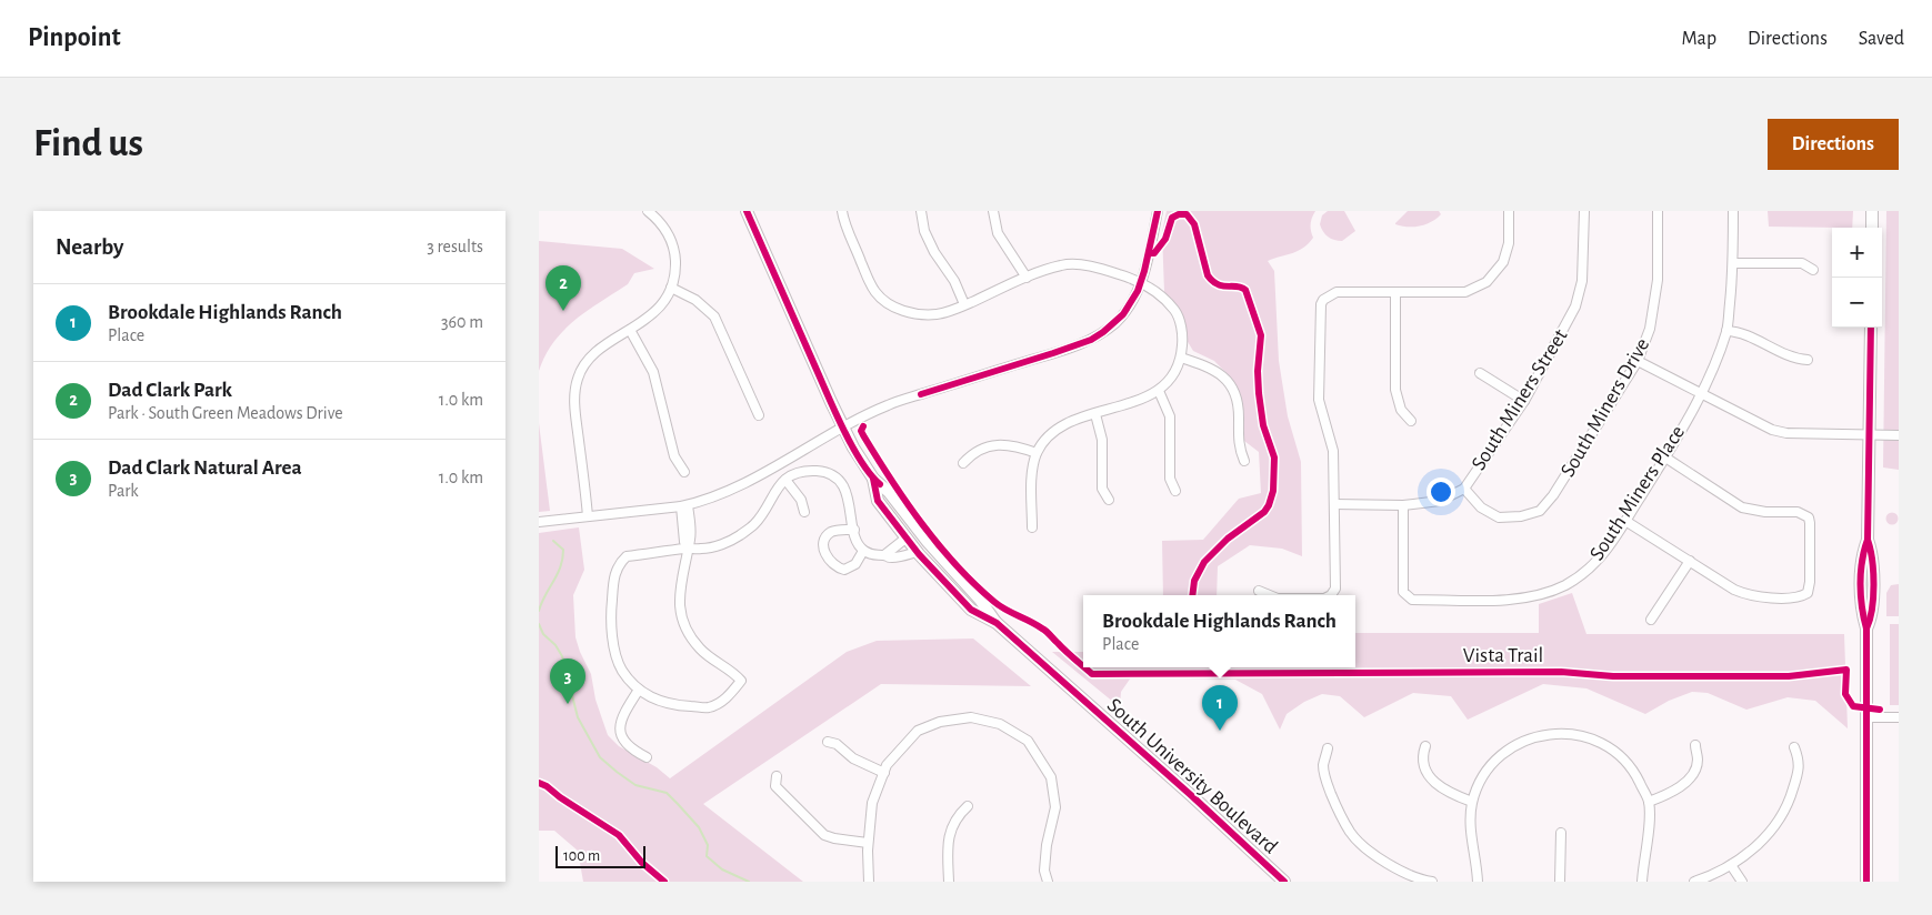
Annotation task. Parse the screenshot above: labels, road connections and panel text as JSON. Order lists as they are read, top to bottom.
{
  "streets": {
    "main road": ["South University Boulevard"],
    "street": ["South Miners Street", "South Miners Drive", "South Miners Place"],
    "cycle path": ["Vista Trail"]
  },
  "crossings": [
    ["South Miners Street", "South Miners Drive"],
    ["South Miners Street", "South Miners Place"]
  ],
  "scale_bar": "100 m",
  "page": {
    "header": "Pinpoint",
    "nav": ["Map", "Directions", "Saved"],
    "buttons": "Directions",
    "title": "Find us",
    "heading": ["Nearby", "3 results"],
    "map_buttons": ["+", "−"],
    "pins": ["2", "3", "1"],
    "list": [
      {
        "mark": "1",
        "name": "Brookdale Highlands Ranch",
        "note": "Place",
        "value": "360 m"
      },
      {
        "mark": "2",
        "name": "Dad Clark Park",
        "note": "Park · South Green Meadows Drive",
        "value": "1.0 km"
      },
      {
        "mark": "3",
        "name": "Dad Clark Natural Area",
        "note": "Park",
        "value": "1.0 km"
      }
    ],
    "popup": ["Brookdale Highlands Ranch", "Place"],
    "scale": "100 m"
  }
}
